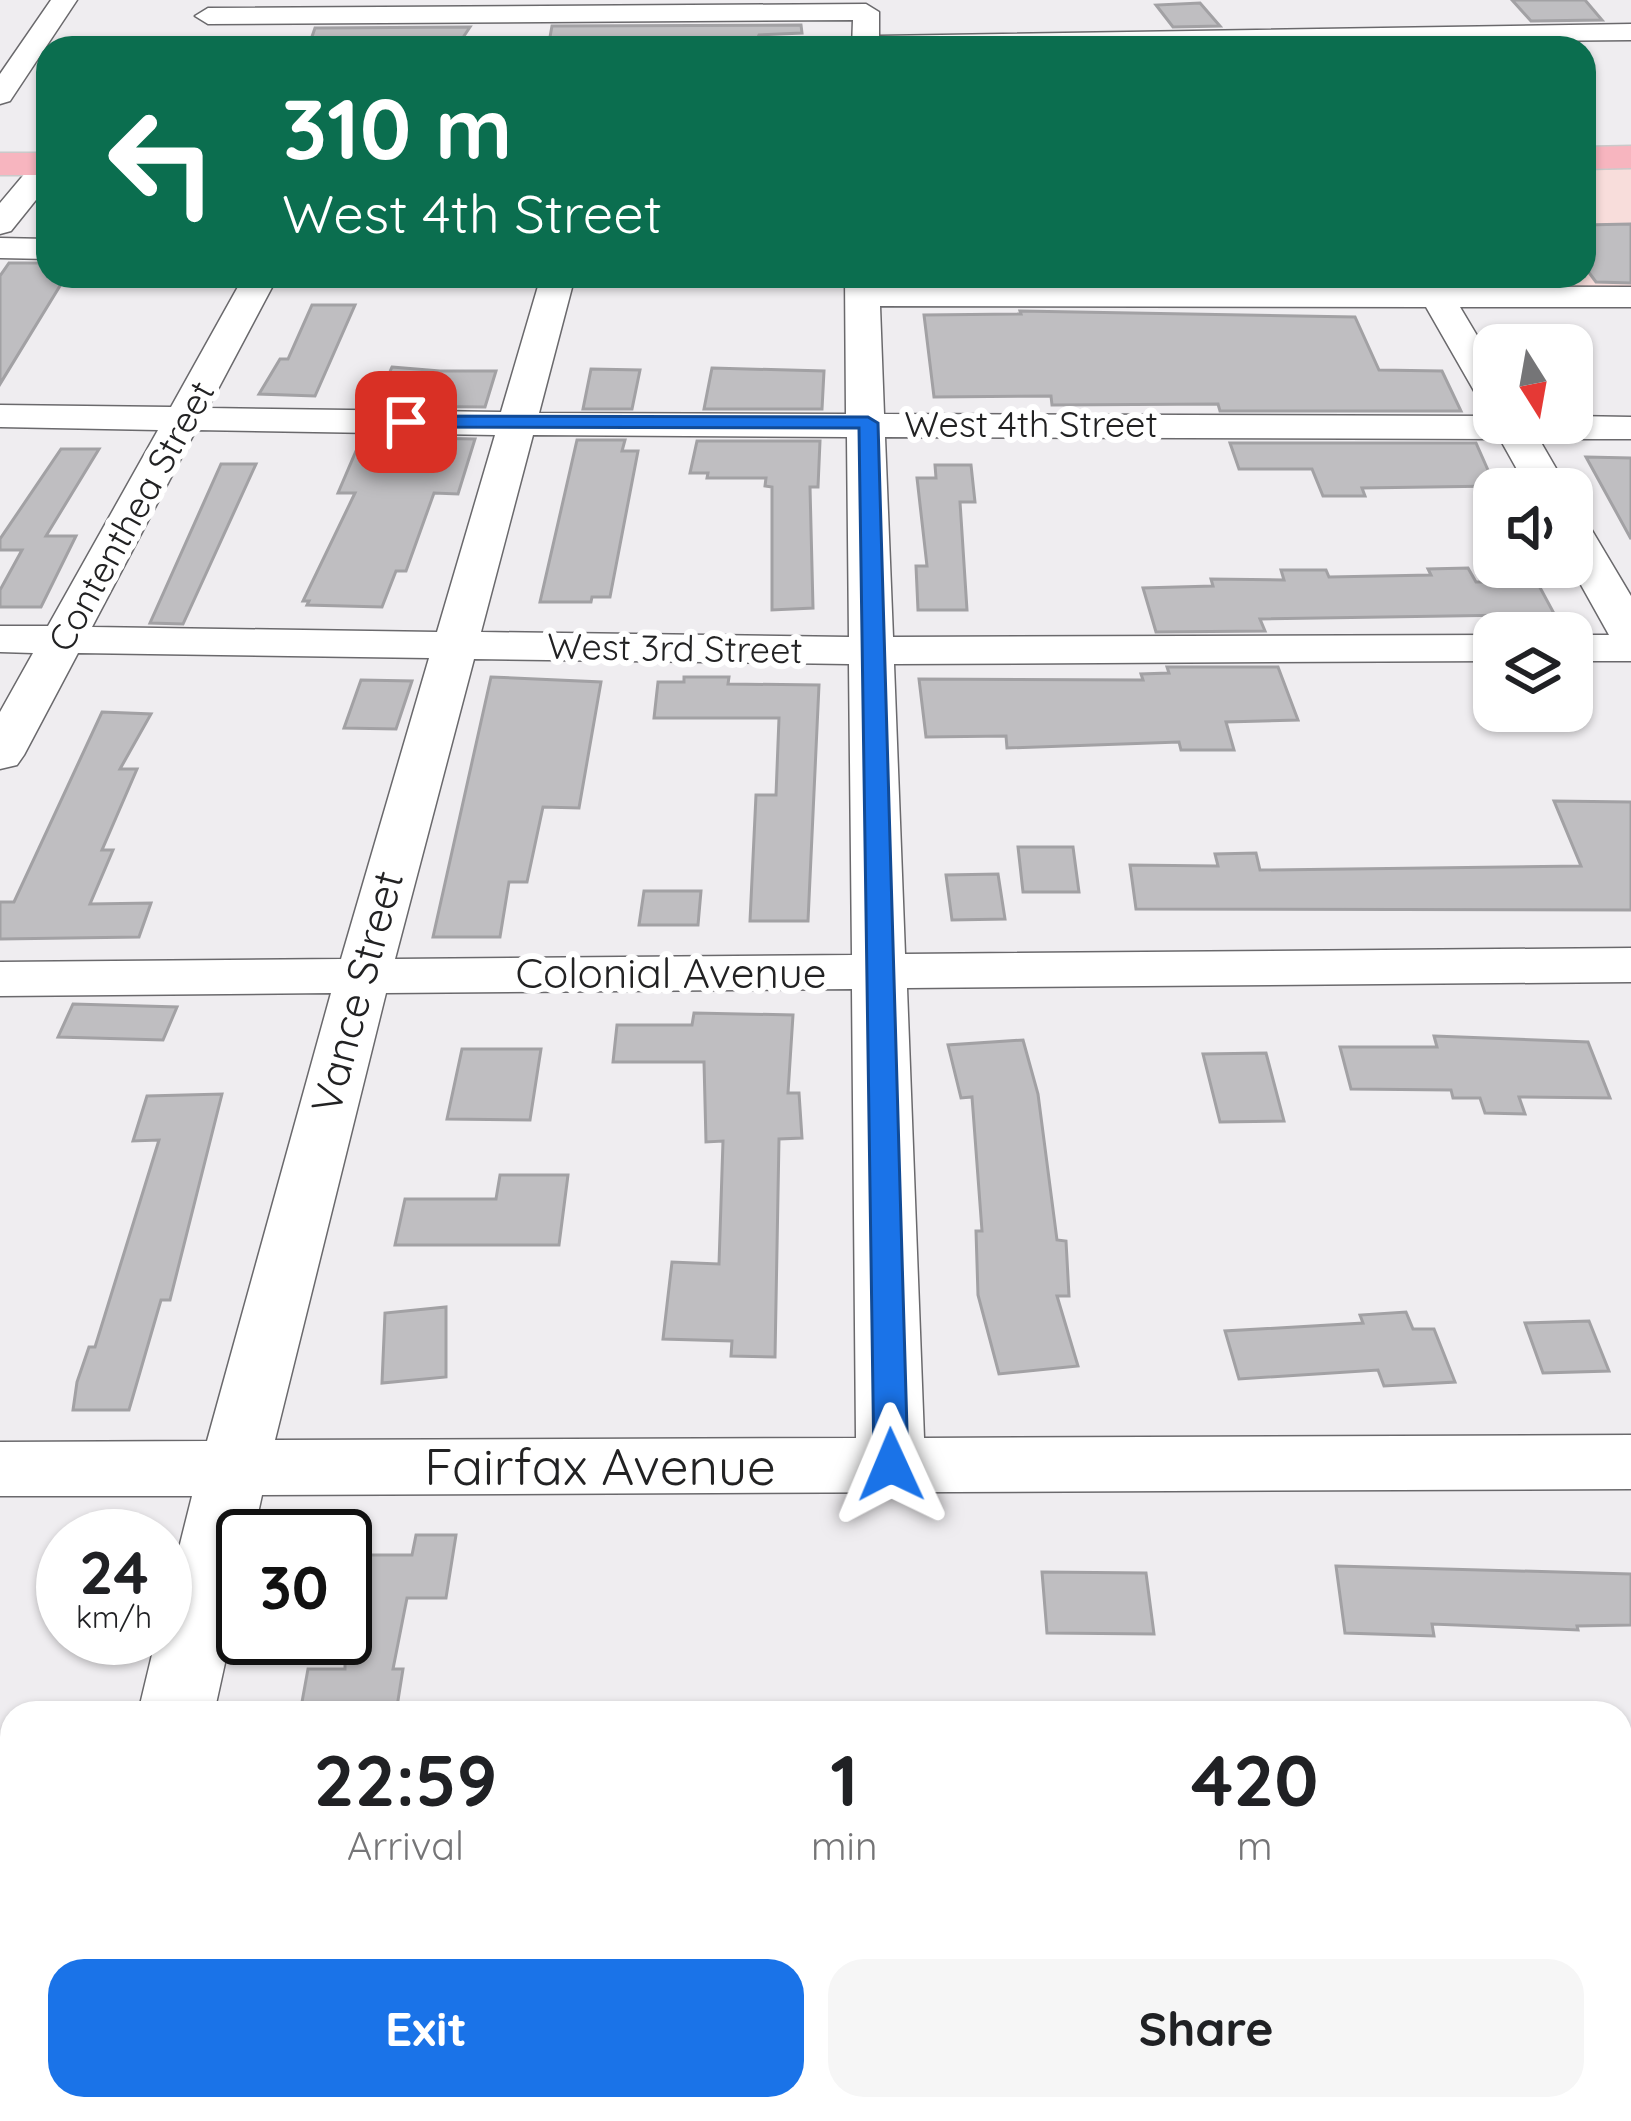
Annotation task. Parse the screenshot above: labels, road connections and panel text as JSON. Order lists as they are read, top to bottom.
{
  "streets": {
    "street": [
      "West 4th Street",
      "Contenthea Street",
      "West 3rd Street",
      "Colonial Avenue",
      "Vance Street",
      "Fairfax Avenue"
    ]
  },
  "crossings": [
    ["West 4th Street", "Contenthea Street"],
    ["West 4th Street", "Vance Street"],
    ["Contenthea Street", "West 3rd Street"],
    ["West 3rd Street", "Vance Street"],
    ["Colonial Avenue", "Vance Street"],
    ["Vance Street", "Fairfax Avenue"]
  ],
  "north": "bottom",
  "page": {
    "turn": ["310 m", "West 4th Street"],
    "speed": "24 km/h",
    "limit": "30",
    "eta": [
      "22:59",
      "Arrival",
      "1",
      "min",
      "420",
      "m"
    ],
    "buttons": ["Exit", "Share"]
  }
}
